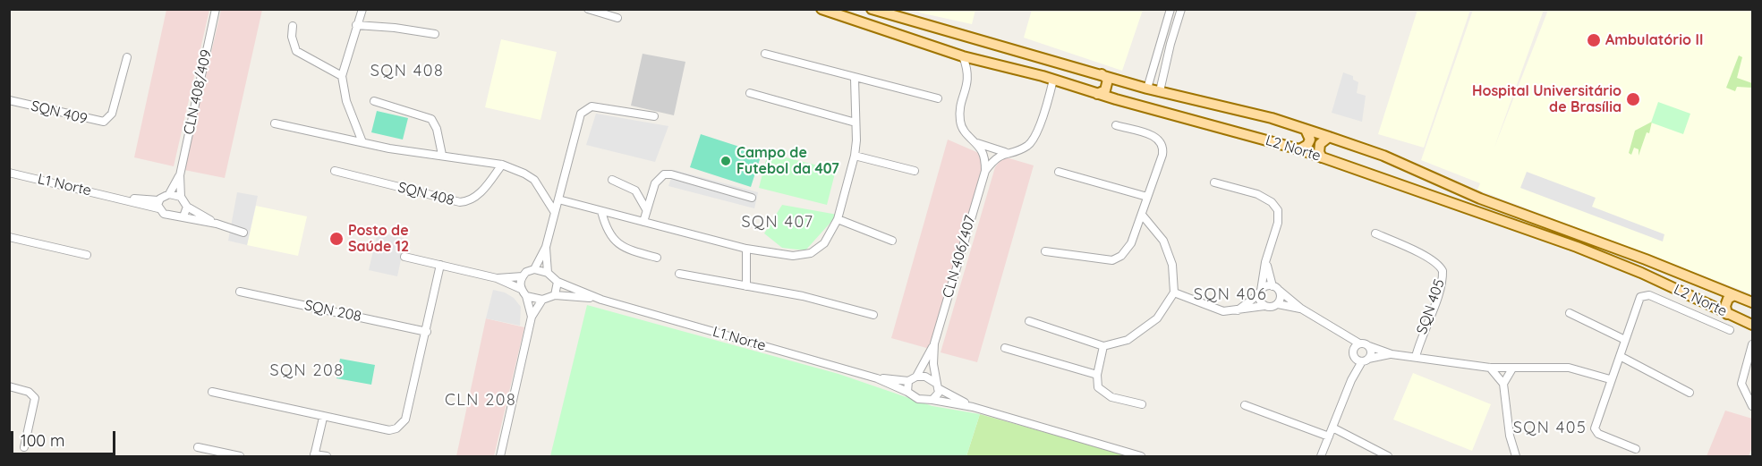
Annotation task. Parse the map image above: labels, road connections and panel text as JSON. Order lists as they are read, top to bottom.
{
  "streets": {
    "main road": ["L2 Norte"],
    "street": [
      "CLN 408/409",
      "SQN 409",
      "L1 Norte",
      "SQN 408",
      "CLN 406/407",
      "SQN 405",
      "SQN 208"
    ]
  },
  "crossings": [
    ["CLN 408/409", "L1 Norte"],
    ["L1 Norte", "CLN 406/407"]
  ],
  "districts": [
    "SQN 408",
    "SQN 407",
    "SQN 406",
    "SQN 208",
    "CLN 208",
    "SQN 405"
  ],
  "places": [
    "Ambulatório II",
    "Hospital Universitário de Brasília",
    "Campo de Futebol da 407",
    "Posto de Saúde 12"
  ],
  "scale_bar": "100 m"
}
